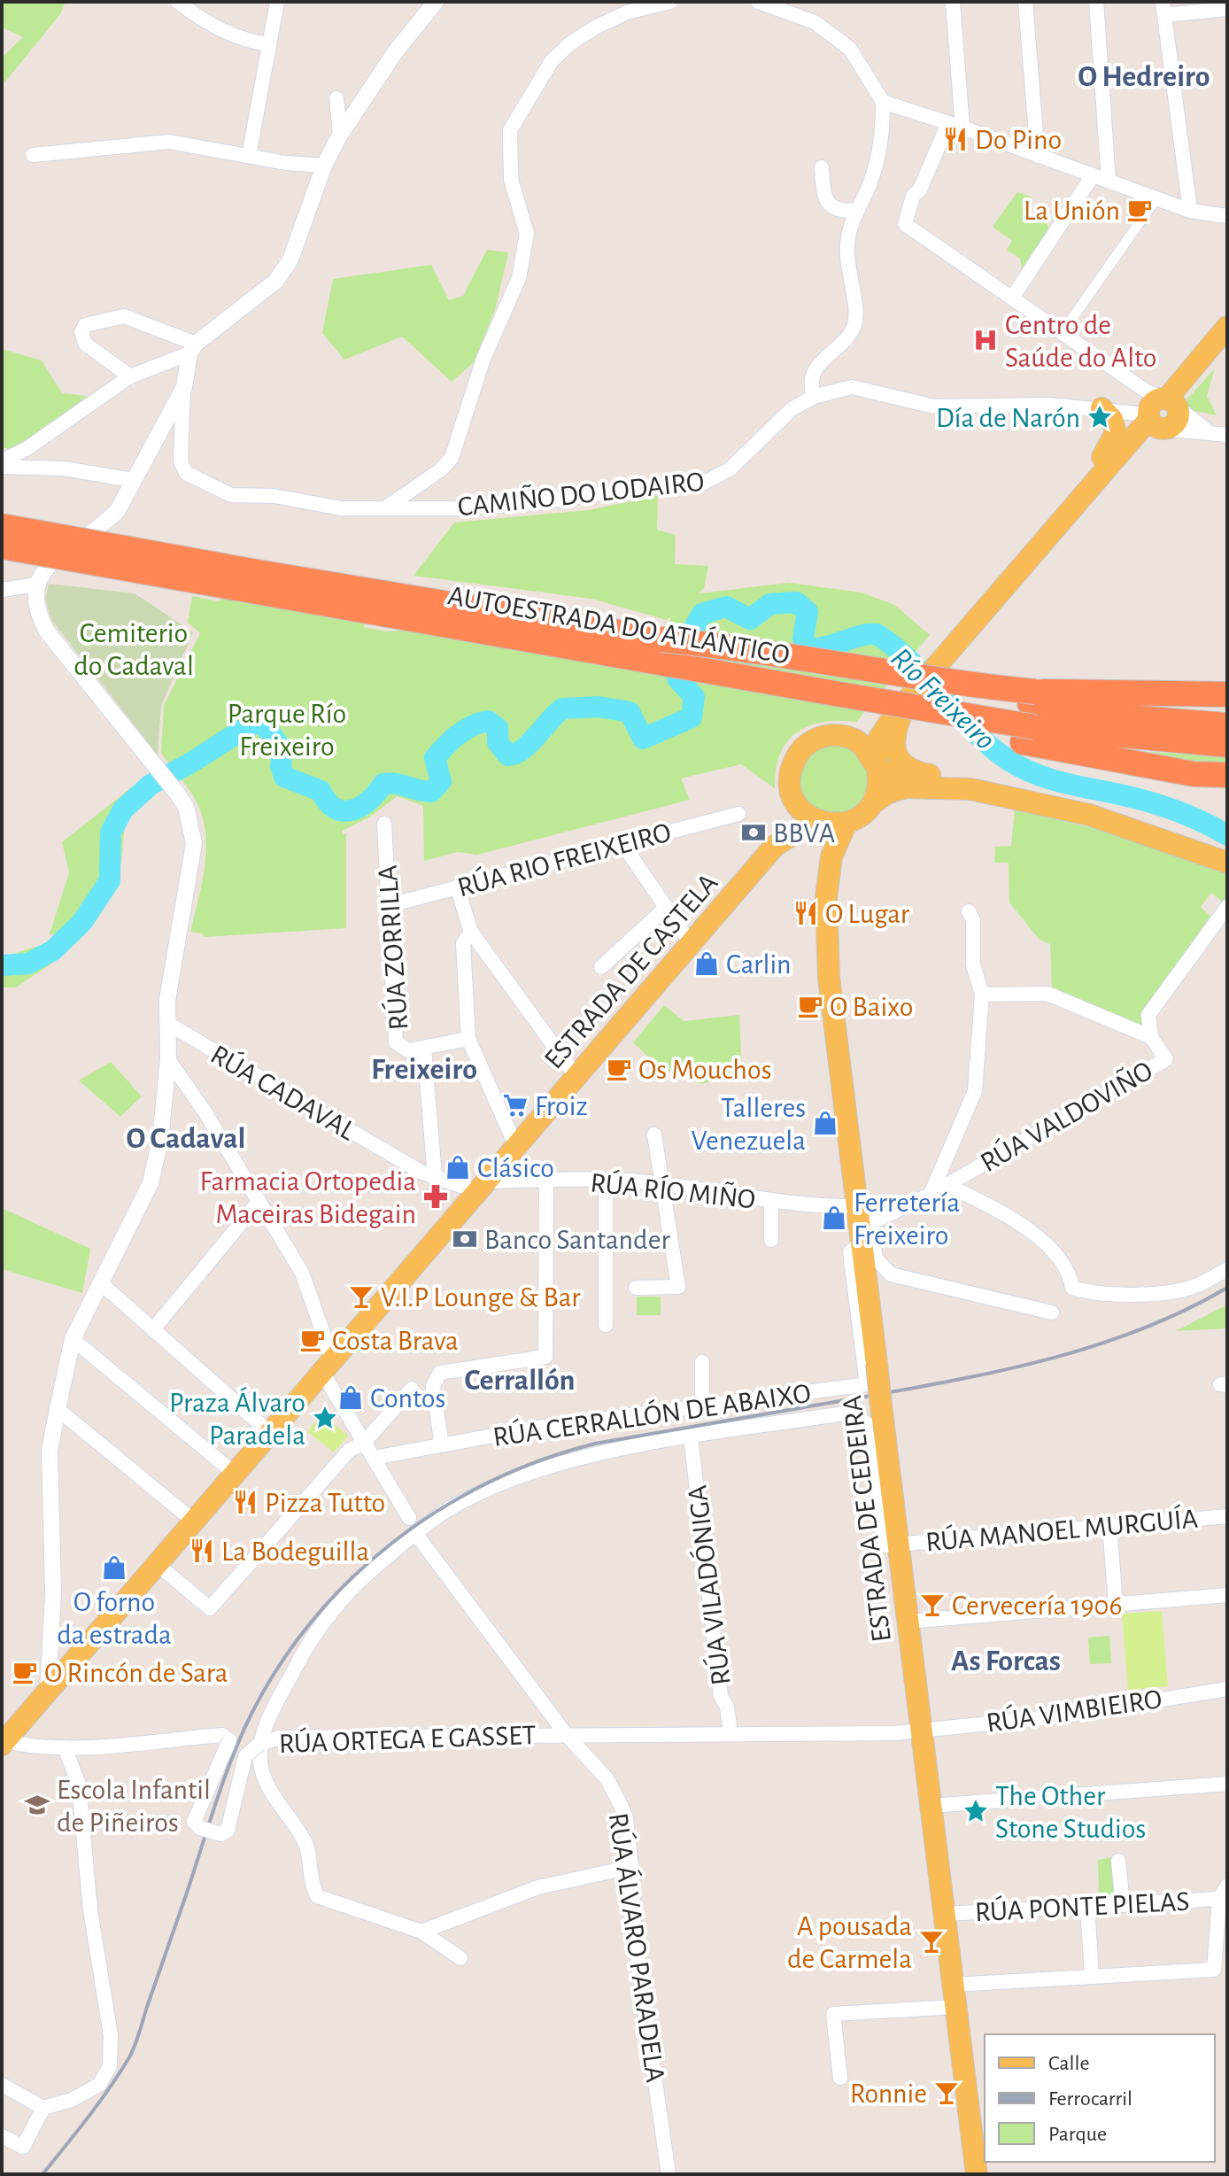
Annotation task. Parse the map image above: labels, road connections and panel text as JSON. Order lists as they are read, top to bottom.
{
  "streets": {
    "highway": ["AUTOESTRADA DO ATLÁNTICO"],
    "main road": ["ESTRADA DE CASTELA", "ESTRADA DE CEDEIRA"],
    "street": [
      "CAMIÑO DO LODAIRO",
      "RÚA RIO FREIXEIRO",
      "RÚA ZORRILLA",
      "RÚA CADAVAL",
      "RÚA VALDOVIÑO",
      "RÚA RÍO MIÑO",
      "RÚA CERRALLÓN DE ABAIXO",
      "RÚA MANOEL MURGUÍA",
      "RÚA VILADÓNIGA",
      "RÚA VIMBIEIRO",
      "RÚA ORTEGA E GASSET",
      "RÚA PONTE PIELAS",
      "RÚA ÁLVARO PARADELA"
    ]
  },
  "crossings": [
    ["RÚA RIO FREIXEIRO", "RÚA ZORRILLA"],
    ["ESTRADA DE CASTELA", "RÚA CADAVAL"],
    ["ESTRADA DE CASTELA", "RÚA RÍO MIÑO"],
    ["ESTRADA DE CASTELA", "RÚA ORTEGA E GASSET"],
    ["RÚA CADAVAL", "RÚA RÍO MIÑO"],
    ["RÚA VALDOVIÑO", "RÚA RÍO MIÑO"],
    ["RÚA VALDOVIÑO", "RÚA CERRALLÓN DE ABAIXO"],
    ["RÚA VALDOVIÑO", "ESTRADA DE CEDEIRA"],
    ["RÚA RÍO MIÑO", "RÚA CERRALLÓN DE ABAIXO"],
    ["RÚA RÍO MIÑO", "ESTRADA DE CEDEIRA"],
    ["RÚA CERRALLÓN DE ABAIXO", "ESTRADA DE CEDEIRA"],
    ["ESTRADA DE CEDEIRA", "RÚA MANOEL MURGUÍA"],
    ["ESTRADA DE CEDEIRA", "RÚA VIMBIEIRO"],
    ["ESTRADA DE CEDEIRA", "RÚA ORTEGA E GASSET"],
    ["ESTRADA DE CEDEIRA", "RÚA PONTE PIELAS"],
    ["RÚA VILADÓNIGA", "RÚA ORTEGA E GASSET"],
    ["RÚA VIMBIEIRO", "RÚA ORTEGA E GASSET"],
    ["RÚA ORTEGA E GASSET", "RÚA ÁLVARO PARADELA"]
  ],
  "districts": [
    "O Hedreiro",
    "Freixeiro",
    "O Cadaval",
    "Cerrallón",
    "As Forcas"
  ],
  "water": ["Río Freixeiro"],
  "parks": ["Cemiterio do Cadaval", "Parque Río Freixeiro"],
  "places": {
    "restaurant": [
      "Do Pino",
      "O Lugar",
      "Pizza Tutto",
      "La Bodeguilla"
    ],
    "cafe": [
      "La Unión",
      "O Baixo",
      "Os Mouchos",
      "Costa Brava",
      "O Rincón de Sara"
    ],
    "hospital": ["Centro de Saúde do Alto"],
    "place": ["Día de Narón", "Praza Álvaro Paradela", "The Other Stone Studios"],
    "bank": ["BBVA", "Banco Santander"],
    "shop": [
      "Carlin",
      "Talleres Venezuela",
      "Clásico",
      "Ferretería Freixeiro",
      "Contos",
      "O forno da estrada"
    ],
    "supermarket": ["Froiz"],
    "pharmacy": ["Farmacia Ortopedia Maceiras Bidegain"],
    "bar": [
      "V.I.P Lounge & Bar",
      "Cervecería 1906",
      "A pousada de Carmela",
      "Ronnie"
    ],
    "school or university": ["Escola Infantil de Piñeiros"]
  },
  "legend": ["Calle", "Ferrocarril", "Parque"]
}
